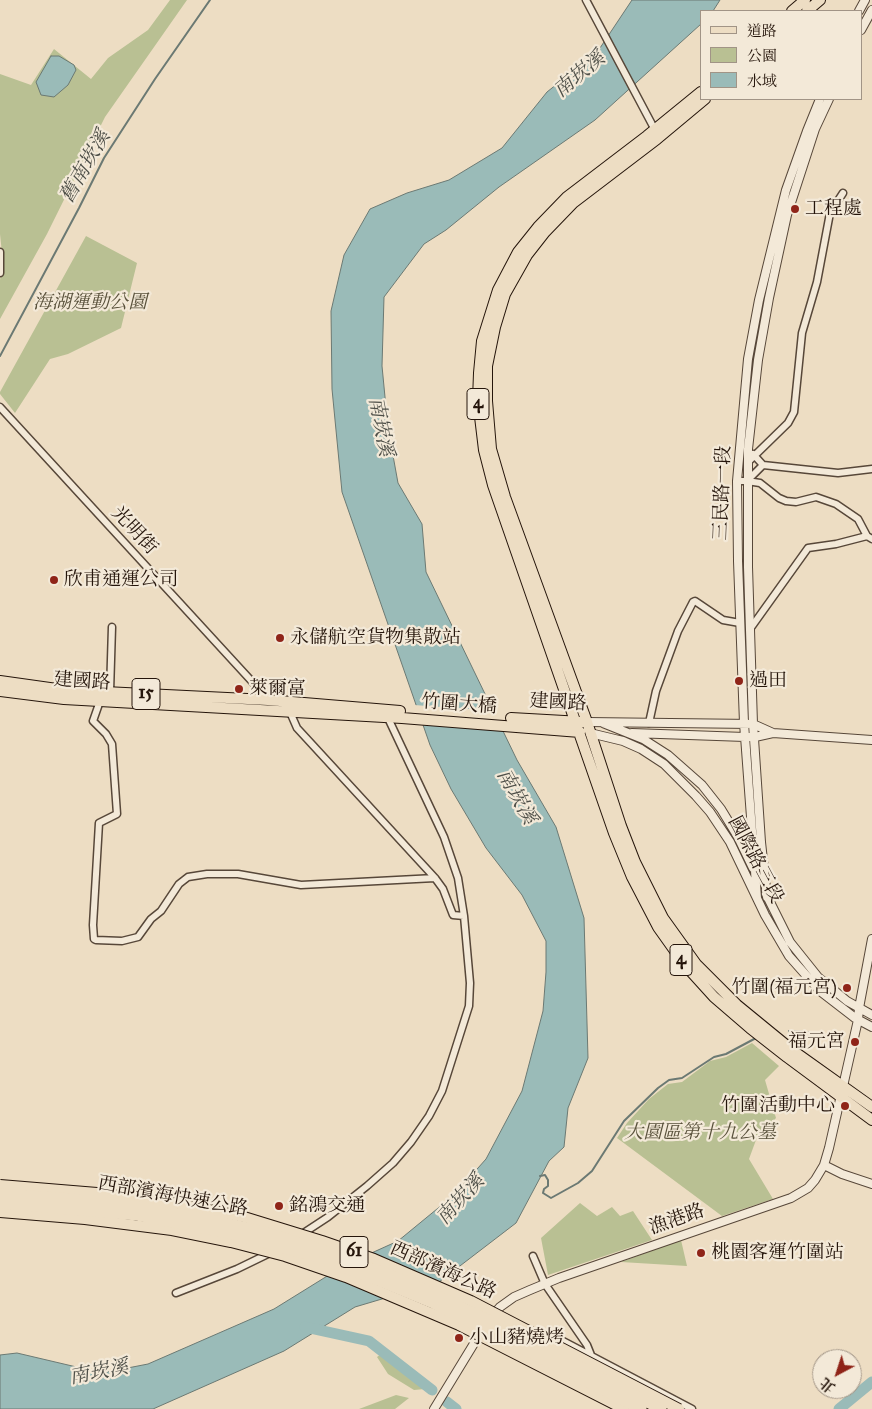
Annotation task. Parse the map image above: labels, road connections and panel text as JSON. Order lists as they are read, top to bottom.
{
  "streets": {
    "highway": ["西部濱海快速公路", "61"],
    "main road": [
      "4",
      "建國路",
      "15",
      "竹圍大橋",
      "西部濱海公路"
    ],
    "street": [
      "三民路一段",
      "光明街",
      "國際路三段",
      "漁港路"
    ]
  },
  "crossings": [
    ["4", "建國路"],
    ["4", "國際路三段"],
    ["4", "漁港路"],
    ["三民路一段", "建國路"],
    ["三民路一段", "國際路三段"],
    ["光明街", "建國路"],
    ["建國路", "竹圍大橋"],
    ["建國路", "國際路三段"],
    ["國際路三段", "漁港路"]
  ],
  "water": ["南崁溪", "舊南崁溪"],
  "parks": ["海湖運動公園", "大園區第十九公墓"],
  "places": [
    "工程處",
    "欣甫通運公司",
    "永儲航空貨物集散站",
    "過田",
    "萊爾富",
    "竹圍(福元宮)",
    "福元宮",
    "竹圍活動中心",
    "銘鴻交通",
    "桃園客運竹圍站",
    "小山豬燒烤"
  ],
  "legend": ["道路", "公園", "水域"],
  "north": "bottom left"
}
